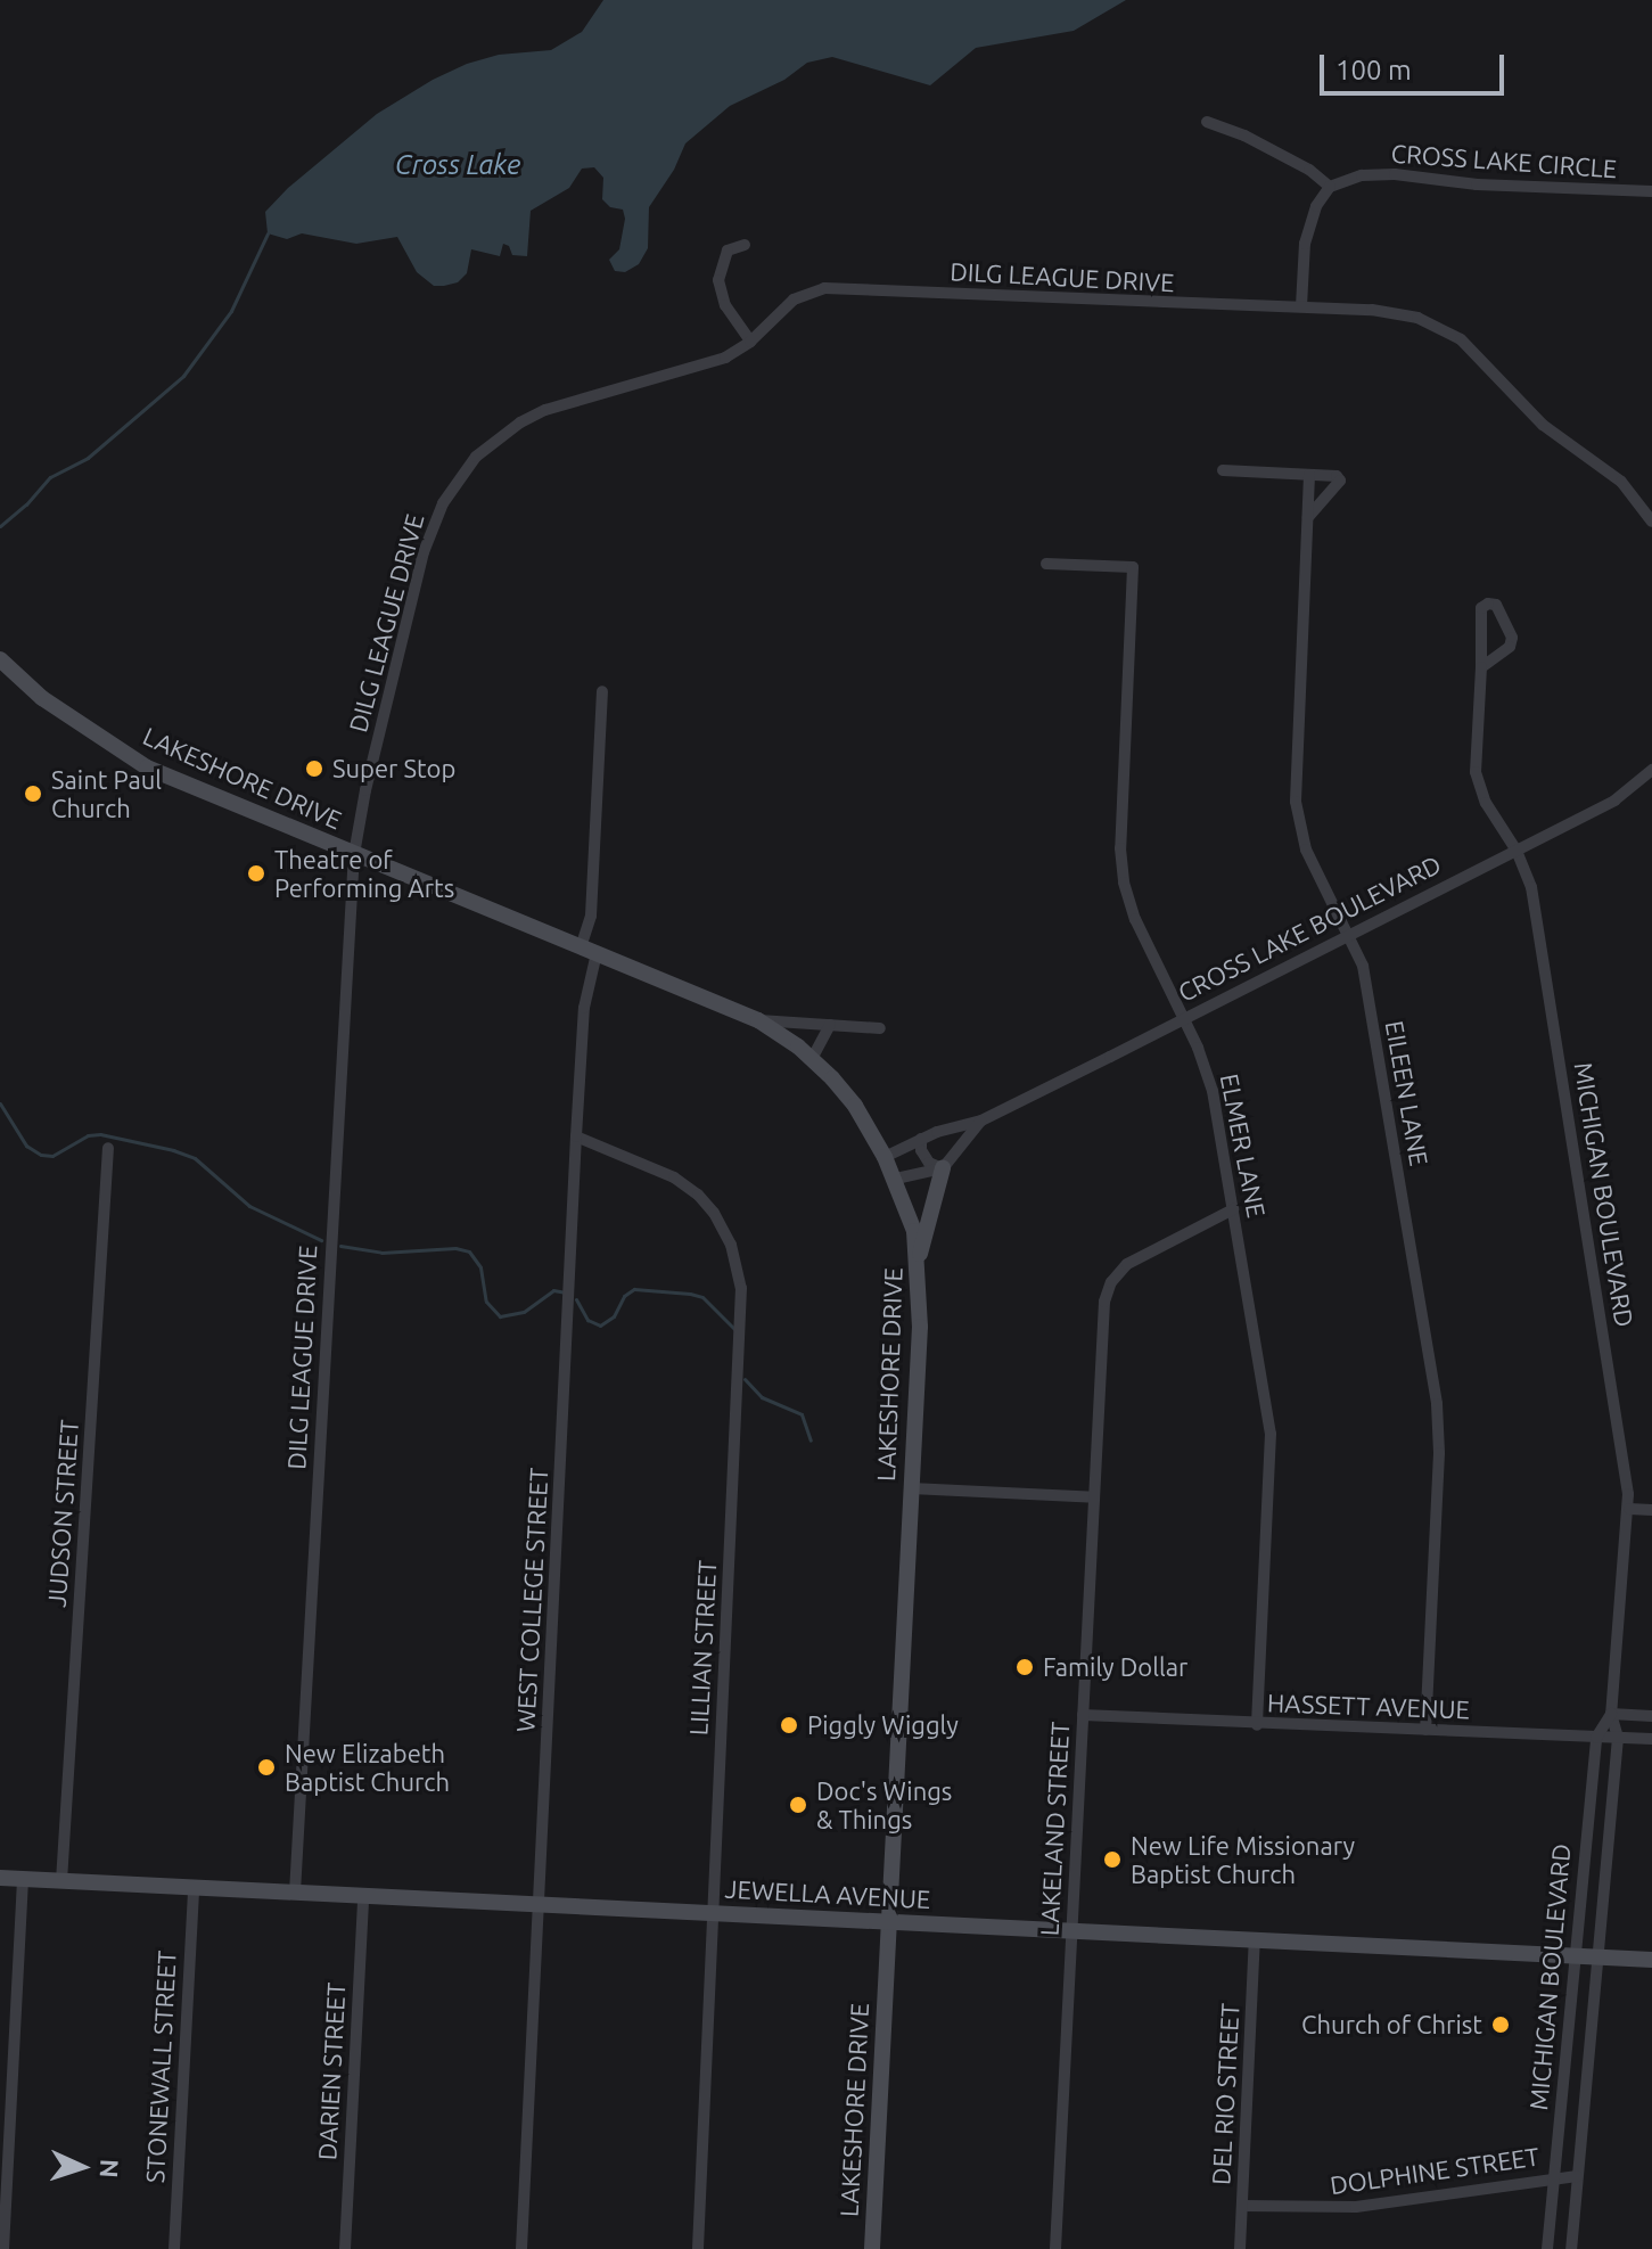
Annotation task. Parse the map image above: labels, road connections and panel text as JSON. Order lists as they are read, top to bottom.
{
  "streets": {
    "main road": ["LAKESHORE DRIVE", "JEWELLA AVENUE"],
    "street": [
      "CROSS LAKE CIRCLE",
      "DILG LEAGUE DRIVE",
      "CROSS LAKE BOULEVARD",
      "EILEEN LANE",
      "ELMER LANE",
      "MICHIGAN BOULEVARD",
      "JUDSON STREET",
      "WEST COLLEGE STREET",
      "LILLIAN STREET",
      "HASSETT AVENUE",
      "LAKELAND STREET",
      "STONEWALL STREET",
      "DARIEN STREET",
      "DEL RIO STREET",
      "DOLPHINE STREET"
    ]
  },
  "crossings": [
    ["DILG LEAGUE DRIVE", "LAKESHORE DRIVE"],
    ["DILG LEAGUE DRIVE", "JEWELLA AVENUE"],
    ["LAKESHORE DRIVE", "CROSS LAKE BOULEVARD"],
    ["LAKESHORE DRIVE", "WEST COLLEGE STREET"],
    ["LAKESHORE DRIVE", "JEWELLA AVENUE"],
    ["CROSS LAKE BOULEVARD", "EILEEN LANE"],
    ["CROSS LAKE BOULEVARD", "ELMER LANE"],
    ["CROSS LAKE BOULEVARD", "MICHIGAN BOULEVARD"],
    ["EILEEN LANE", "HASSETT AVENUE"],
    ["ELMER LANE", "HASSETT AVENUE"],
    ["ELMER LANE", "LAKELAND STREET"],
    ["MICHIGAN BOULEVARD", "HASSETT AVENUE"],
    ["MICHIGAN BOULEVARD", "JEWELLA AVENUE"],
    ["MICHIGAN BOULEVARD", "DOLPHINE STREET"],
    ["JUDSON STREET", "JEWELLA AVENUE"],
    ["WEST COLLEGE STREET", "LILLIAN STREET"],
    ["WEST COLLEGE STREET", "JEWELLA AVENUE"],
    ["LILLIAN STREET", "JEWELLA AVENUE"],
    ["HASSETT AVENUE", "LAKELAND STREET"],
    ["LAKELAND STREET", "JEWELLA AVENUE"],
    ["JEWELLA AVENUE", "STONEWALL STREET"],
    ["JEWELLA AVENUE", "DARIEN STREET"],
    ["JEWELLA AVENUE", "DEL RIO STREET"],
    ["DEL RIO STREET", "DOLPHINE STREET"]
  ],
  "water": ["Cross Lake"],
  "places": [
    "Super Stop",
    "Saint Paul Church",
    "Theatre of Performing Arts",
    "Family Dollar",
    "Piggly Wiggly",
    "New Elizabeth Baptist Church",
    "Doc's Wings & Things",
    "New Life Missionary Baptist Church",
    "Church of Christ"
  ],
  "scale_bar": "100 m",
  "north": "right"
}
